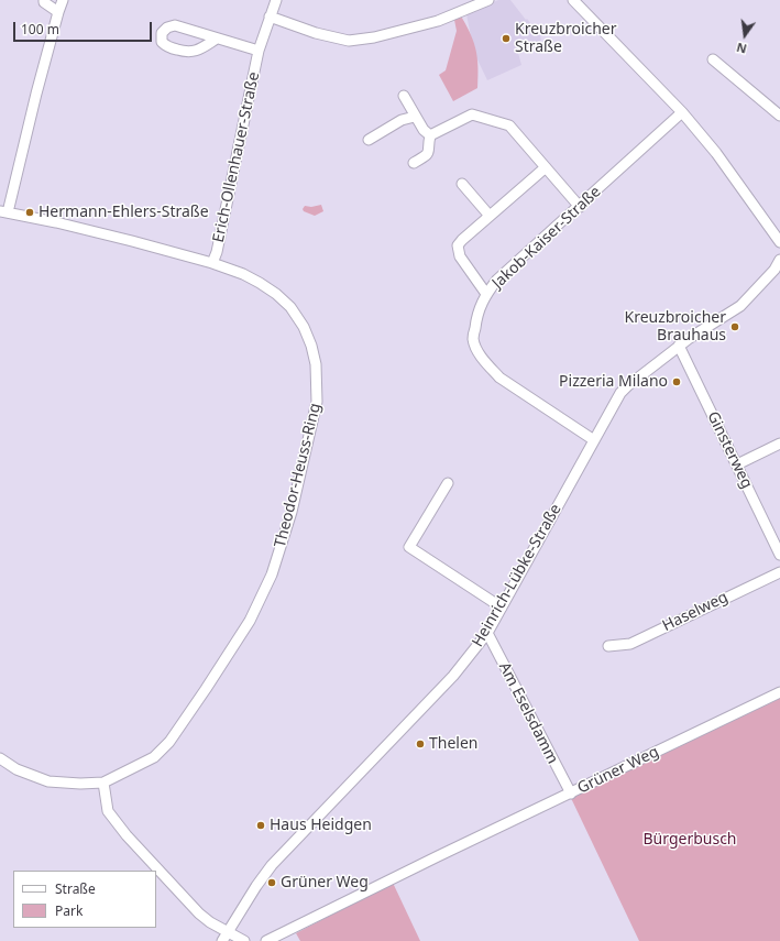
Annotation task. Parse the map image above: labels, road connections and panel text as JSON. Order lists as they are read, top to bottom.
{
  "streets": {
    "street": [
      "Erich-Ollenhauer-Straße",
      "Jakob-Kaiser-Straße",
      "Ginsterweg",
      "Theodor-Heuss-Ring",
      "Heinrich-Lübke-Straße",
      "Haselweg",
      "Am Eselsdamm",
      "Grüner Weg"
    ]
  },
  "crossings": [
    ["Erich-Ollenhauer-Straße", "Theodor-Heuss-Ring"],
    ["Jakob-Kaiser-Straße", "Heinrich-Lübke-Straße"],
    ["Ginsterweg", "Heinrich-Lübke-Straße"],
    ["Heinrich-Lübke-Straße", "Am Eselsdamm"],
    ["Am Eselsdamm", "Grüner Weg"]
  ],
  "parks": ["Bürgerbusch"],
  "places": [
    "Kreuzbroicher Straße",
    "Hermann-Ehlers-Straße",
    "Kreuzbroicher Brauhaus",
    "Pizzeria Milano",
    "Thelen",
    "Haus Heidgen",
    "Grüner Weg"
  ],
  "legend": ["Straße", "Park"],
  "scale_bar": "100 m",
  "north": "bottom"
}
